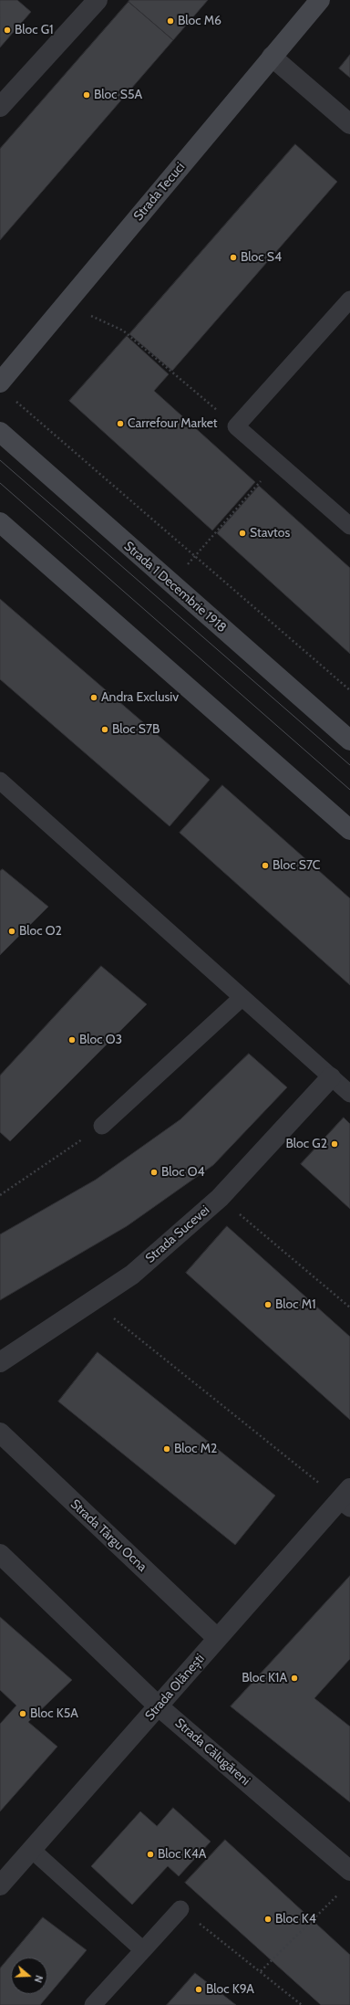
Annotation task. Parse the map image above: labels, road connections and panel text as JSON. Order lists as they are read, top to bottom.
{
  "streets": {
    "main road": ["Strada Tecuci", "Strada 1 Decembrie 1918"],
    "street": [
      "Strada Sucevei",
      "Strada Târgu Ocna",
      "Strada Olănești",
      "Strada Călugăreni"
    ]
  },
  "crossings": [
    ["Strada Târgu Ocna", "Strada Olănești"],
    ["Strada Olănești", "Strada Călugăreni"]
  ],
  "places": [
    "Bloc M6",
    "Bloc G1",
    "Bloc S5A",
    "Bloc S4",
    "Carrefour Market",
    "Stavtos",
    "Andra Exclusiv",
    "Bloc S7B",
    "Bloc S7C",
    "Bloc O2",
    "Bloc O3",
    "Bloc G2",
    "Bloc O4",
    "Bloc M1",
    "Bloc M2",
    "Bloc K1A",
    "Bloc K5A",
    "Bloc K4A",
    "Bloc K4",
    "Bloc K9A"
  ],
  "north": "right"
}
